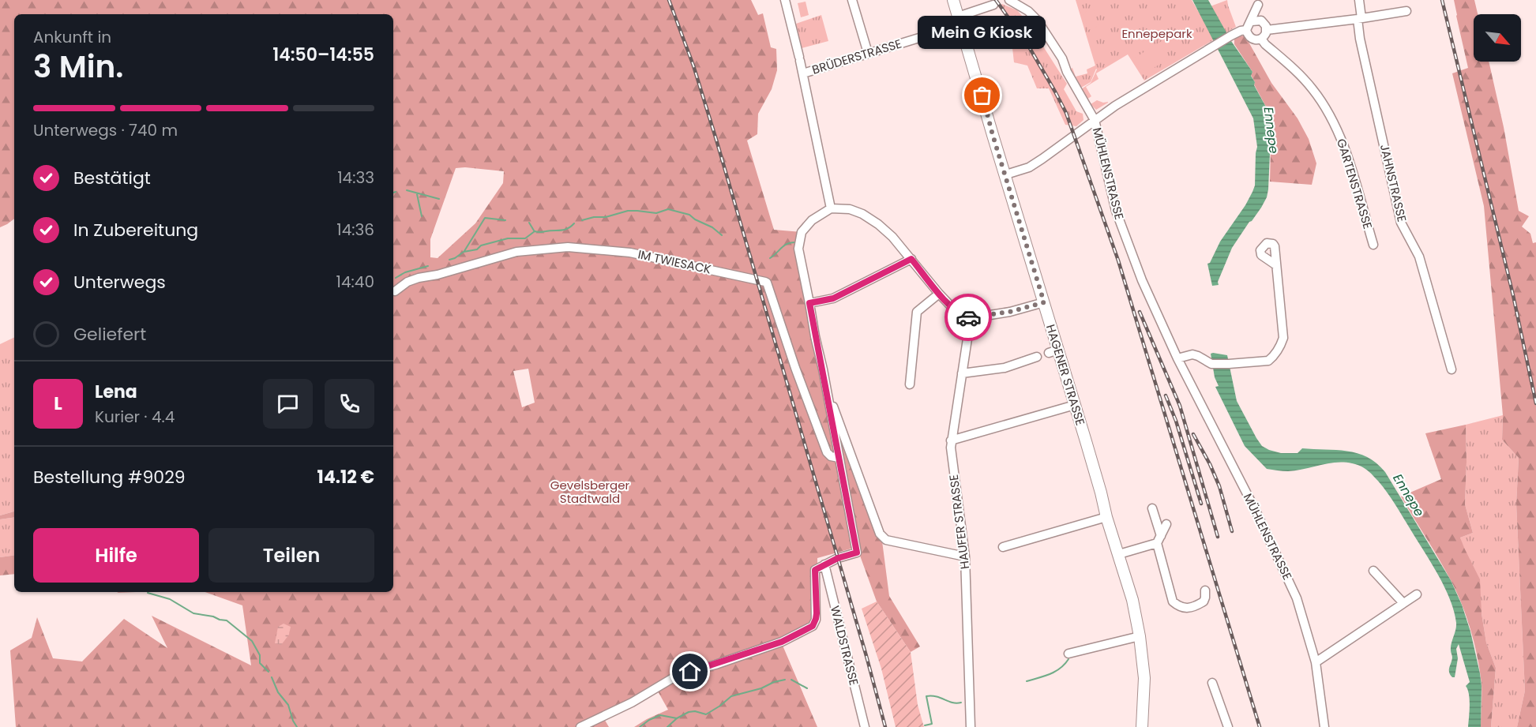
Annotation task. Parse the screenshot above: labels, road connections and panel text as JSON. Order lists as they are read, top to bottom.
{
  "streets": {
    "main road": ["HAGENER STRASSE"],
    "street": [
      "BRÜDERSTRASSE",
      "MÜHLENSTRASSE",
      "JAHNSTRASSE",
      "GARTENSTRASSE",
      "IM TWIESACK",
      "HAUFER STRASSE",
      "WALDSTRASSE"
    ]
  },
  "crossings": [
    ["BRÜDERSTRASSE", "HAGENER STRASSE"]
  ],
  "water": ["Ennepe"],
  "parks": ["Ennepepark", "Gevelsberger Stadtwald"],
  "places": ["Mein G Kiosk"],
  "north": "bottom right",
  "page": {
    "heading": ["3 Min.", "Ankunft in", "14:50–14:55"],
    "panel": [
      "Lena",
      "Kurier · 4.4",
      "Bestellung #9029",
      "14.12 €"
    ],
    "bubble": "Mein G Kiosk",
    "bar": "Unterwegs · 740 m",
    "list": [
      ["Bestätigt", "14:33"],
      ["In Zubereitung", "14:36"],
      ["Unterwegs", "14:40"],
      "Geliefert"
    ],
    "round": "L",
    "buttons": ["Hilfe", "Teilen"]
  }
}
